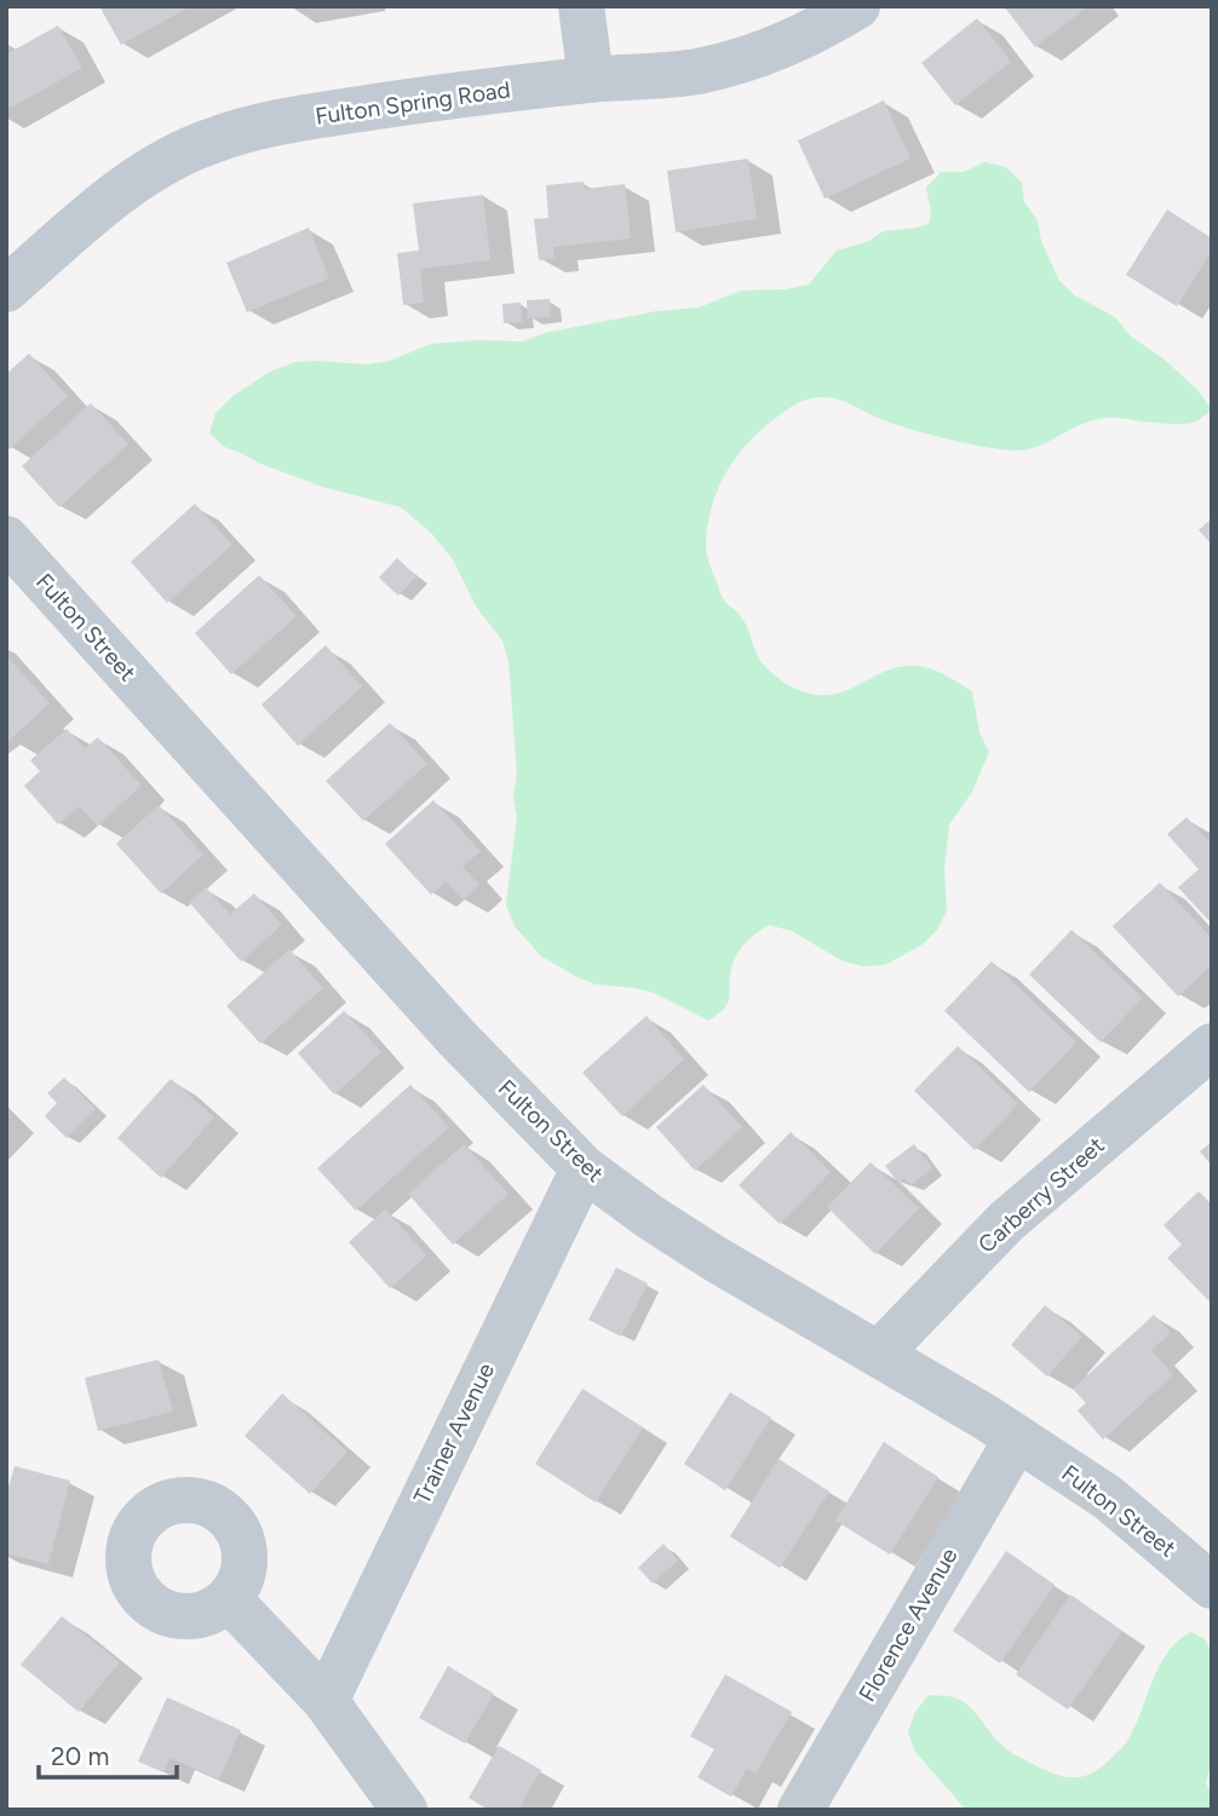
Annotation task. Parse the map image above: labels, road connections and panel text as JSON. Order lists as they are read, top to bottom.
{
  "streets": {
    "street": [
      "Fulton Spring Road",
      "Fulton Street",
      "Carberry Street",
      "Trainer Avenue",
      "Florence Avenue"
    ]
  },
  "crossings": [
    ["Fulton Street", "Carberry Street"],
    ["Fulton Street", "Trainer Avenue"],
    ["Fulton Street", "Florence Avenue"]
  ],
  "scale_bar": "20 m"
}
